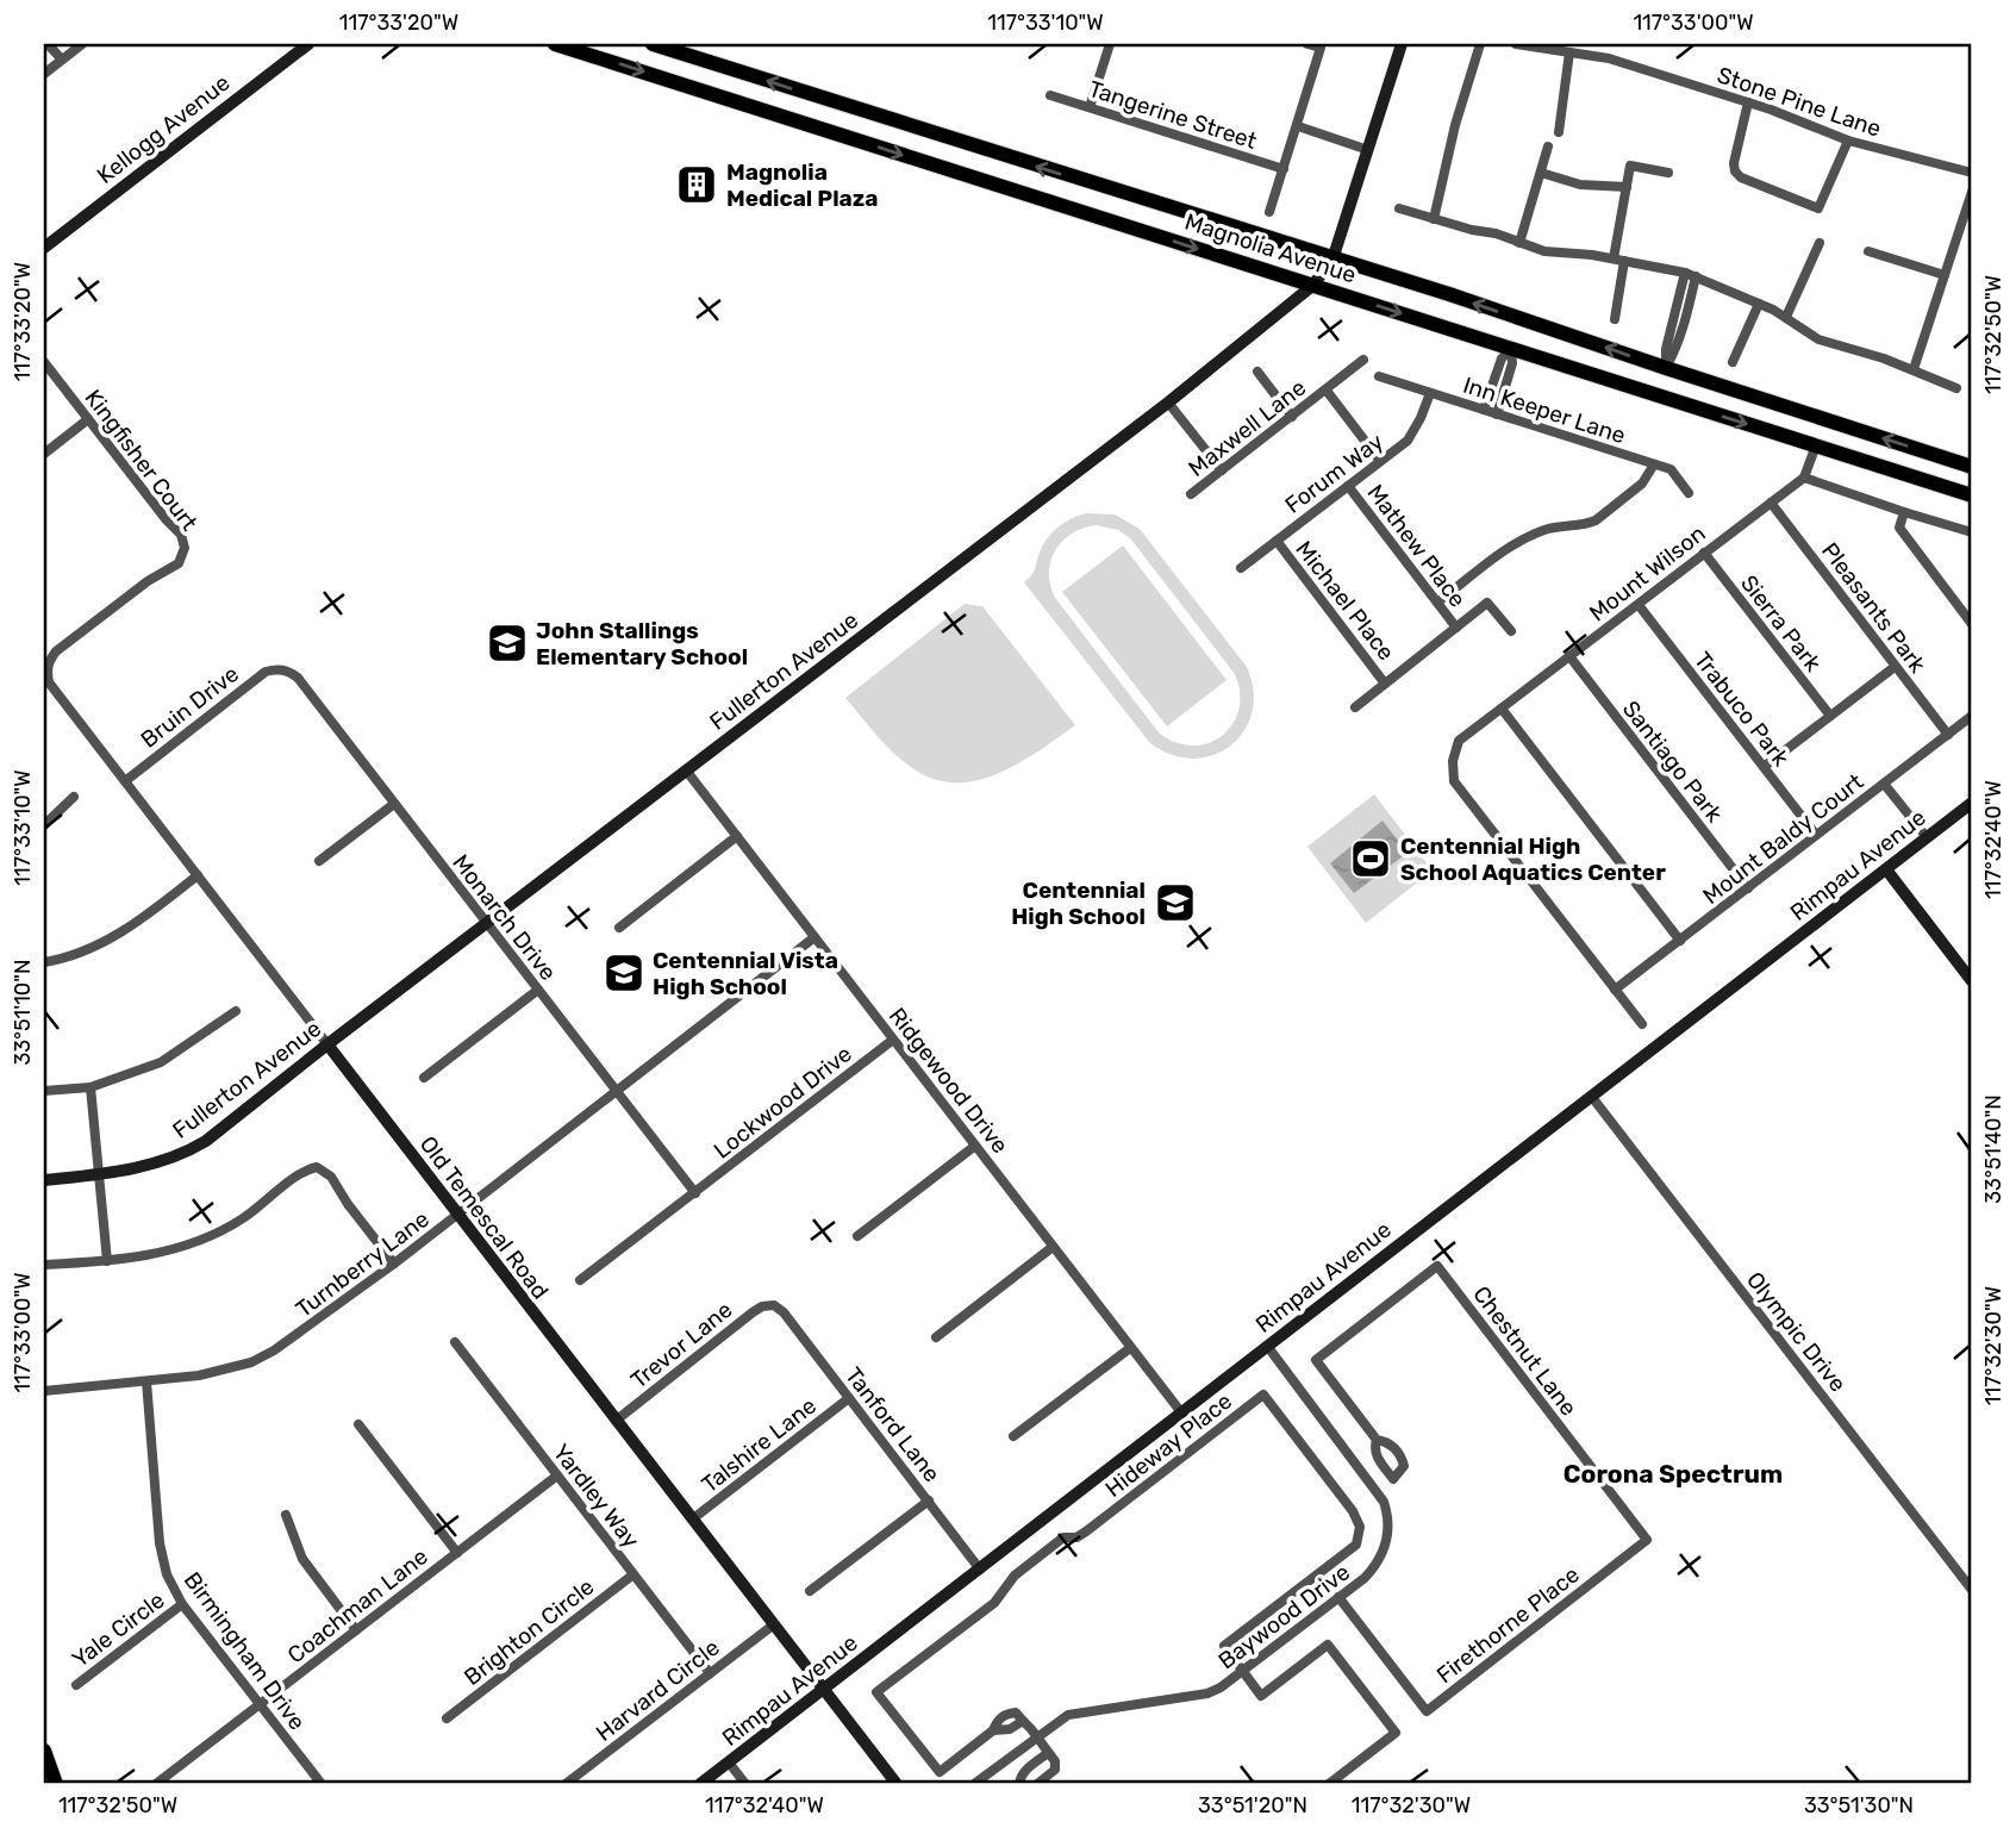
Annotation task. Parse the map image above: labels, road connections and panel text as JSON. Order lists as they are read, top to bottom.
{
  "streets": {
    "main road": [
      "Kellogg Avenue",
      "Magnolia Avenue",
      "Fullerton Avenue",
      "Rimpau Avenue",
      "Old Temescal Road"
    ],
    "street": [
      "Stone Pine Lane",
      "Tangerine Street",
      "Inn Keeper Lane",
      "Maxwell Lane",
      "Kingfisher Court",
      "Forum Way",
      "Mathew Place",
      "Mount Wilson",
      "Michael Place",
      "Pleasants Park",
      "Sierra Park",
      "Bruin Drive",
      "Trabuco Park",
      "Santiago Park",
      "Mount Baldy Court",
      "Monarch Drive",
      "Ridgewood Drive",
      "Lockwood Drive",
      "Turnberry Lane",
      "Olympic Drive",
      "Trevor Lane",
      "Chestnut Lane",
      "Tanford Lane",
      "Talshire Lane",
      "Hideway Place",
      "Yardley Way",
      "Coachman Lane",
      "Baywood Drive",
      "Firethorne Place",
      "Yale Circle",
      "Brighton Circle",
      "Birmingham Drive",
      "Harvard Circle"
    ]
  },
  "crossings": [
    ["Magnolia Avenue", "Fullerton Avenue"],
    ["Inn Keeper Lane", "Forum Way"],
    ["Kingfisher Court", "Old Temescal Road"],
    ["Forum Way", "Mathew Place"],
    ["Forum Way", "Michael Place"],
    ["Mount Wilson", "Pleasants Park"],
    ["Mount Wilson", "Sierra Park"],
    ["Mount Wilson", "Trabuco Park"],
    ["Mount Wilson", "Santiago Park"],
    ["Mount Wilson", "Mount Baldy Court"],
    ["Pleasants Park", "Mount Baldy Court"],
    ["Fullerton Avenue", "Monarch Drive"],
    ["Fullerton Avenue", "Ridgewood Drive"],
    ["Fullerton Avenue", "Old Temescal Road"],
    ["Bruin Drive", "Monarch Drive"],
    ["Bruin Drive", "Old Temescal Road"],
    ["Trabuco Park", "Mount Baldy Court"],
    ["Santiago Park", "Mount Baldy Court"],
    ["Rimpau Avenue", "Ridgewood Drive"],
    ["Rimpau Avenue", "Old Temescal Road"],
    ["Rimpau Avenue", "Olympic Drive"],
    ["Rimpau Avenue", "Tanford Lane"],
    ["Rimpau Avenue", "Baywood Drive"],
    ["Monarch Drive", "Lockwood Drive"],
    ["Monarch Drive", "Turnberry Lane"],
    ["Ridgewood Drive", "Lockwood Drive"],
    ["Ridgewood Drive", "Turnberry Lane"],
    ["Old Temescal Road", "Turnberry Lane"],
    ["Old Temescal Road", "Trevor Lane"],
    ["Old Temescal Road", "Talshire Lane"],
    ["Old Temescal Road", "Harvard Circle"],
    ["Turnberry Lane", "Birmingham Drive"],
    ["Trevor Lane", "Tanford Lane"],
    ["Chestnut Lane", "Firethorne Place"],
    ["Tanford Lane", "Talshire Lane"],
    ["Hideway Place", "Baywood Drive"],
    ["Yardley Way", "Coachman Lane"],
    ["Yardley Way", "Brighton Circle"],
    ["Yardley Way", "Harvard Circle"],
    ["Coachman Lane", "Birmingham Drive"],
    ["Baywood Drive", "Firethorne Place"],
    ["Yale Circle", "Birmingham Drive"]
  ],
  "districts": ["Corona Spectrum"],
  "places": {
    "building": ["Magnolia Medical Plaza"],
    "school or university": ["John Stallings Elementary School", "Centennial High School", "Centennial Vista High School"],
    "sports": ["Centennial High School Aquatics Center"]
  },
  "coordinates": [
    "117°33'20\"W",
    "117°33'10\"W",
    "117°33'00\"W",
    "117°32'50\"W",
    "117°32'40\"W",
    "33°51'10\"N",
    "33°51'40\"N",
    "117°32'30\"W",
    "33°51'20\"N",
    "33°51'30\"N"
  ]
}
